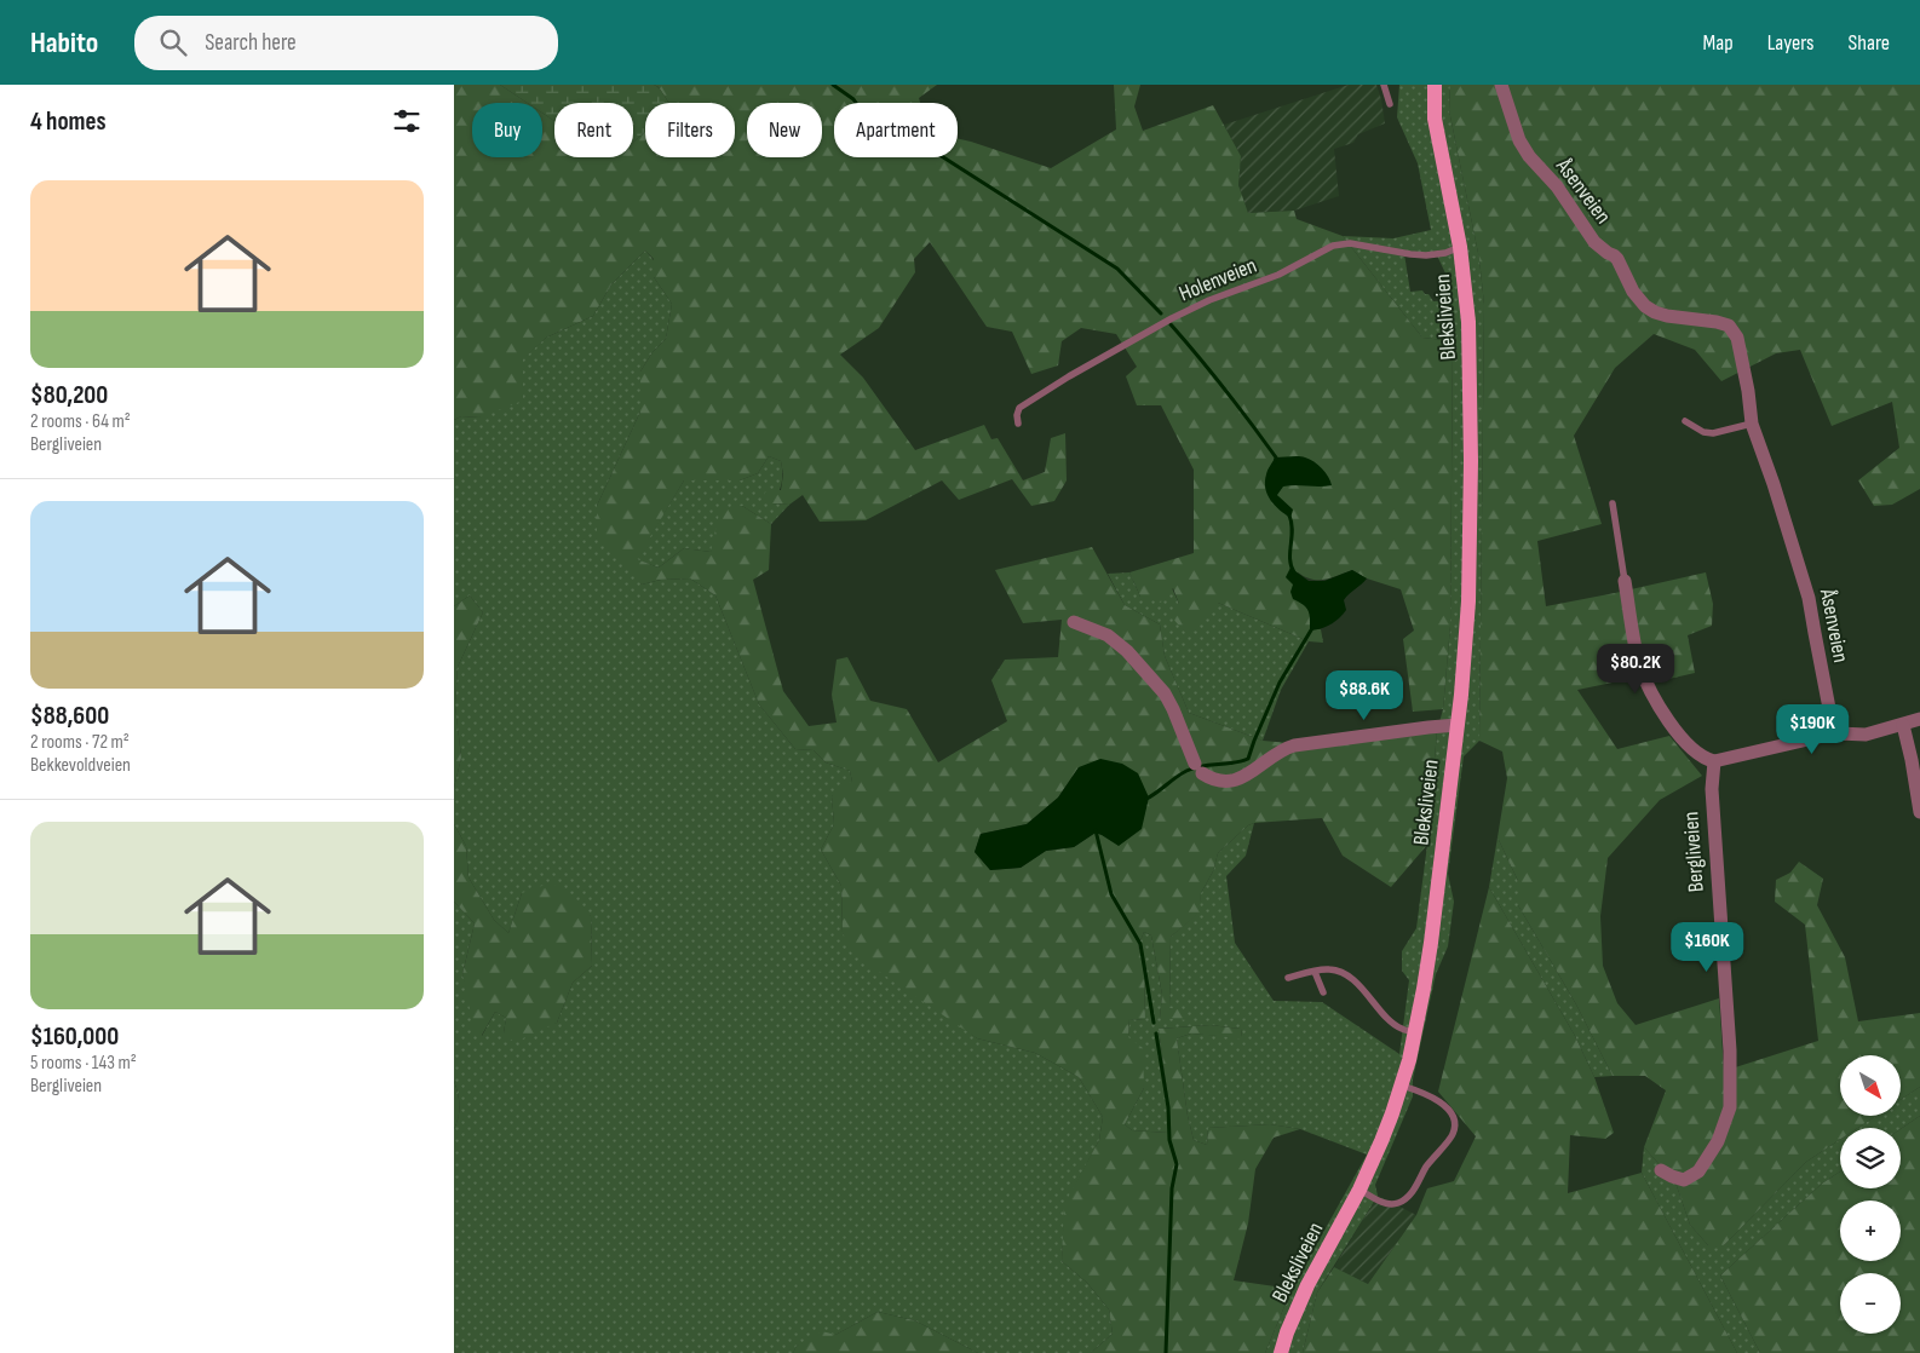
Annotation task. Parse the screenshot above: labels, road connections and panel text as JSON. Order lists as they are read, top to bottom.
{
  "streets": {
    "main road": ["Bleksliveien"],
    "street": ["Åsenveien", "Bergliveien"],
    "lane": ["Holenveien"]
  },
  "crossings": [
    ["Holenveien", "Bleksliveien"]
  ],
  "north": "bottom right",
  "page": {
    "header": "Habito",
    "search": "Search here",
    "nav": ["Map", "Layers", "Share"],
    "heading": "4 homes",
    "chip": [
      "Buy",
      "Rent",
      "Filters",
      "New",
      "Apartment"
    ],
    "list": [
      {
        "name": "$80,200",
        "note": "2 rooms · 64 m² · Bergliveien"
      },
      {
        "name": "$88,600",
        "note": "2 rooms · 72 m² · Bekkevoldveien"
      },
      {
        "name": "$160,000",
        "note": "5 rooms · 143 m² · Bergliveien"
      }
    ],
    "price": [
      "$80.2K",
      "$88.6K",
      "$190K",
      "$160K"
    ],
    "map_buttons": ["+", "−"]
  }
}
